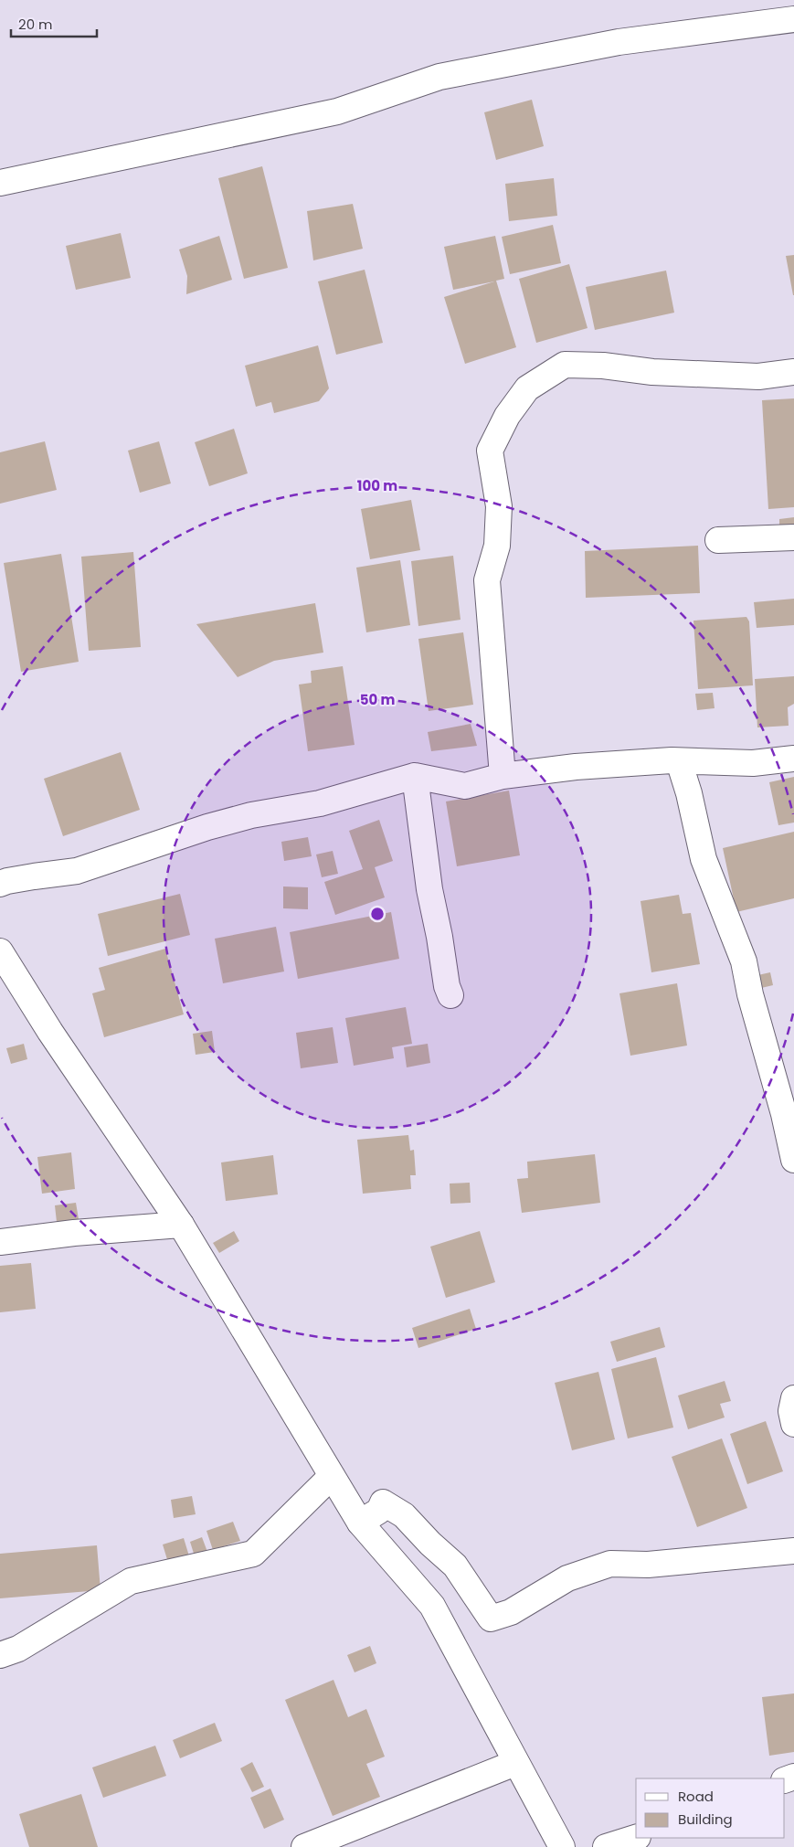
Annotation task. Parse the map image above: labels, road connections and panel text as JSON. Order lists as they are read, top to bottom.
{
  "legend": ["Road", "Building"],
  "scale_bar": "20 m",
  "rings": ["100 m", "50 m"]
}
